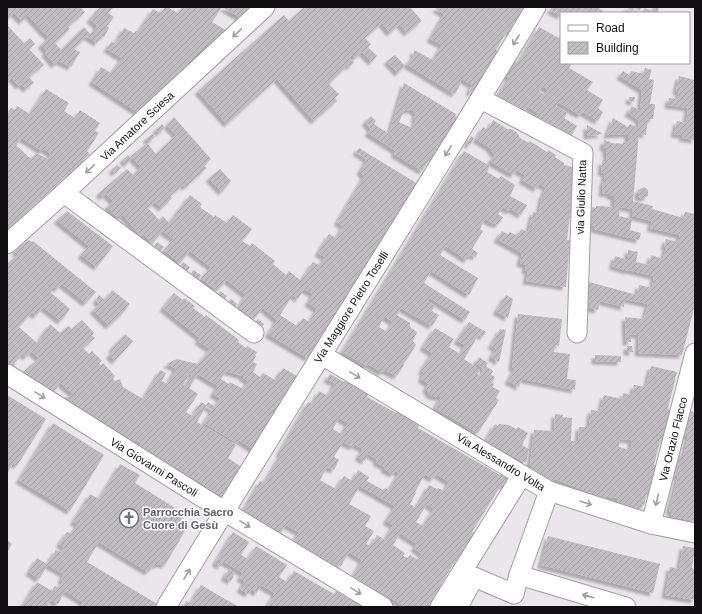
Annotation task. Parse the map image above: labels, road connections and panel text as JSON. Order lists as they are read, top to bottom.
{
  "streets": {
    "street": [
      "Via Amatore Sciesa",
      "via Giulio Natta",
      "Via Maggiore Pietro Toselli",
      "Via Orazio Flacco",
      "Via Alessandro Volta",
      "Via Giovanni Pascoli"
    ]
  },
  "crossings": [
    ["via Giulio Natta", "Via Maggiore Pietro Toselli"],
    ["Via Maggiore Pietro Toselli", "Via Alessandro Volta"],
    ["Via Maggiore Pietro Toselli", "Via Giovanni Pascoli"],
    ["Via Orazio Flacco", "Via Alessandro Volta"]
  ],
  "one_way": ["Via Amatore Sciesa", "Via Orazio Flacco", "Via Giovanni Pascoli"],
  "places": {
    "church": ["Parrocchia Sacro Cuore di Gesù"]
  },
  "legend": ["Road", "Building"]
}
